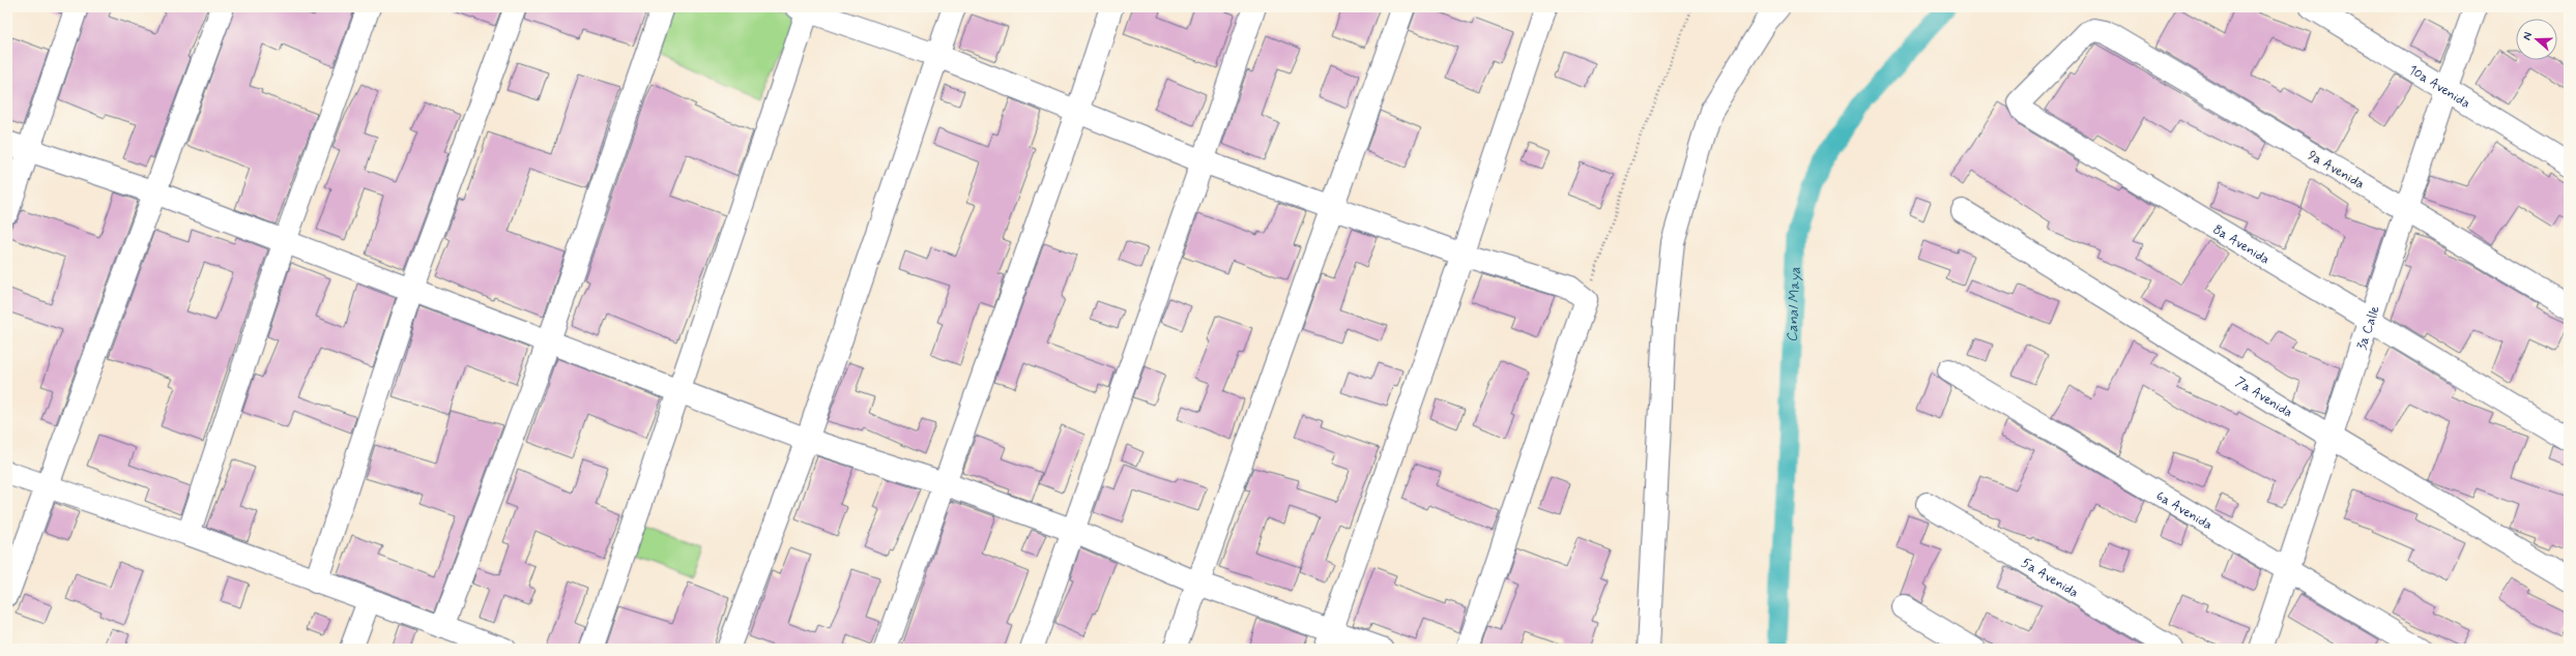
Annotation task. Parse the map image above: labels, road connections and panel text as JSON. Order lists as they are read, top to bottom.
{
  "streets": {
    "street": [
      "10a Avenida",
      "9a Avenida",
      "8a Avenida",
      "3a Calle",
      "7a Avenida",
      "6a Avenida",
      "5a Avenida"
    ]
  },
  "crossings": [
    ["10a Avenida", "3a Calle"],
    ["9a Avenida", "8a Avenida"],
    ["9a Avenida", "3a Calle"],
    ["8a Avenida", "3a Calle"],
    ["3a Calle", "7a Avenida"],
    ["3a Calle", "6a Avenida"]
  ],
  "water": ["Canal Maya"],
  "north": "left"
}
